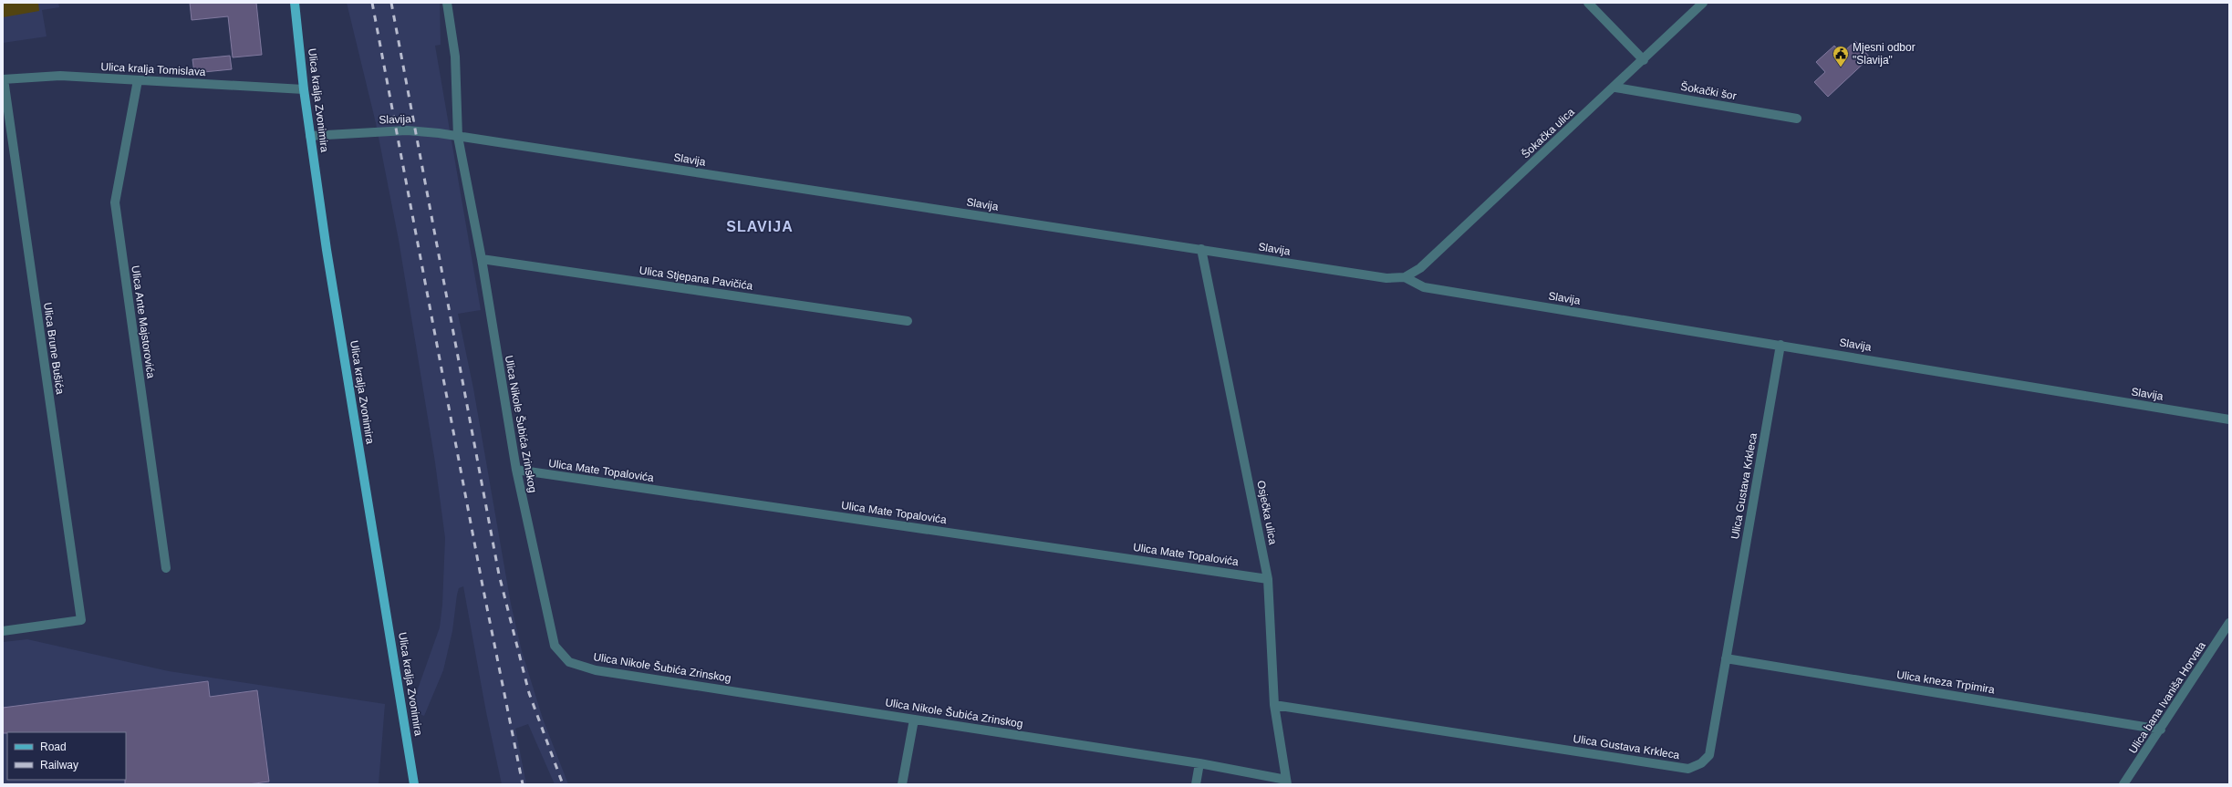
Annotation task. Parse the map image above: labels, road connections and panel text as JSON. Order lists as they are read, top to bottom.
{
  "streets": {
    "main road": ["Ulica kralja Zvonimira"],
    "street": [
      "Ulica kralja Tomislava",
      "Šokački šor",
      "Slavija",
      "Šokačka ulica",
      "Ulica Stjepana Pavičića",
      "Ulica Ante Majstorovića",
      "Ulica Brune Bušića",
      "Ulica Nikole Šubića Zrinskog",
      "Ulica Mate Topalovića",
      "Ulica Gustava Krkleca",
      "Osječka ulica",
      "Ulica kneza Trpimira",
      "Ulica bana Ivaniša Horvata"
    ]
  },
  "crossings": [
    ["Ulica kralja Tomislava", "Ulica kralja Zvonimira"],
    ["Ulica kralja Tomislava", "Ulica Ante Majstorovića"],
    ["Ulica kralja Tomislava", "Ulica Brune Bušića"],
    ["Šokački šor", "Šokačka ulica"],
    ["Ulica kralja Zvonimira", "Slavija"],
    ["Slavija", "Šokačka ulica"],
    ["Slavija", "Ulica Nikole Šubića Zrinskog"],
    ["Slavija", "Ulica Gustava Krkleca"],
    ["Slavija", "Osječka ulica"],
    ["Ulica Stjepana Pavičića", "Ulica Nikole Šubića Zrinskog"],
    ["Ulica Nikole Šubića Zrinskog", "Ulica Mate Topalovića"],
    ["Ulica Nikole Šubića Zrinskog", "Osječka ulica"],
    ["Ulica Mate Topalovića", "Osječka ulica"],
    ["Ulica Gustava Krkleca", "Osječka ulica"],
    ["Ulica Gustava Krkleca", "Ulica kneza Trpimira"],
    ["Ulica kneza Trpimira", "Ulica bana Ivaniša Horvata"]
  ],
  "districts": ["SLAVIJA"],
  "places": {
    "public building": ["Mjesni odbor \"Slavija\""]
  },
  "legend": ["Road", "Railway"]
}
